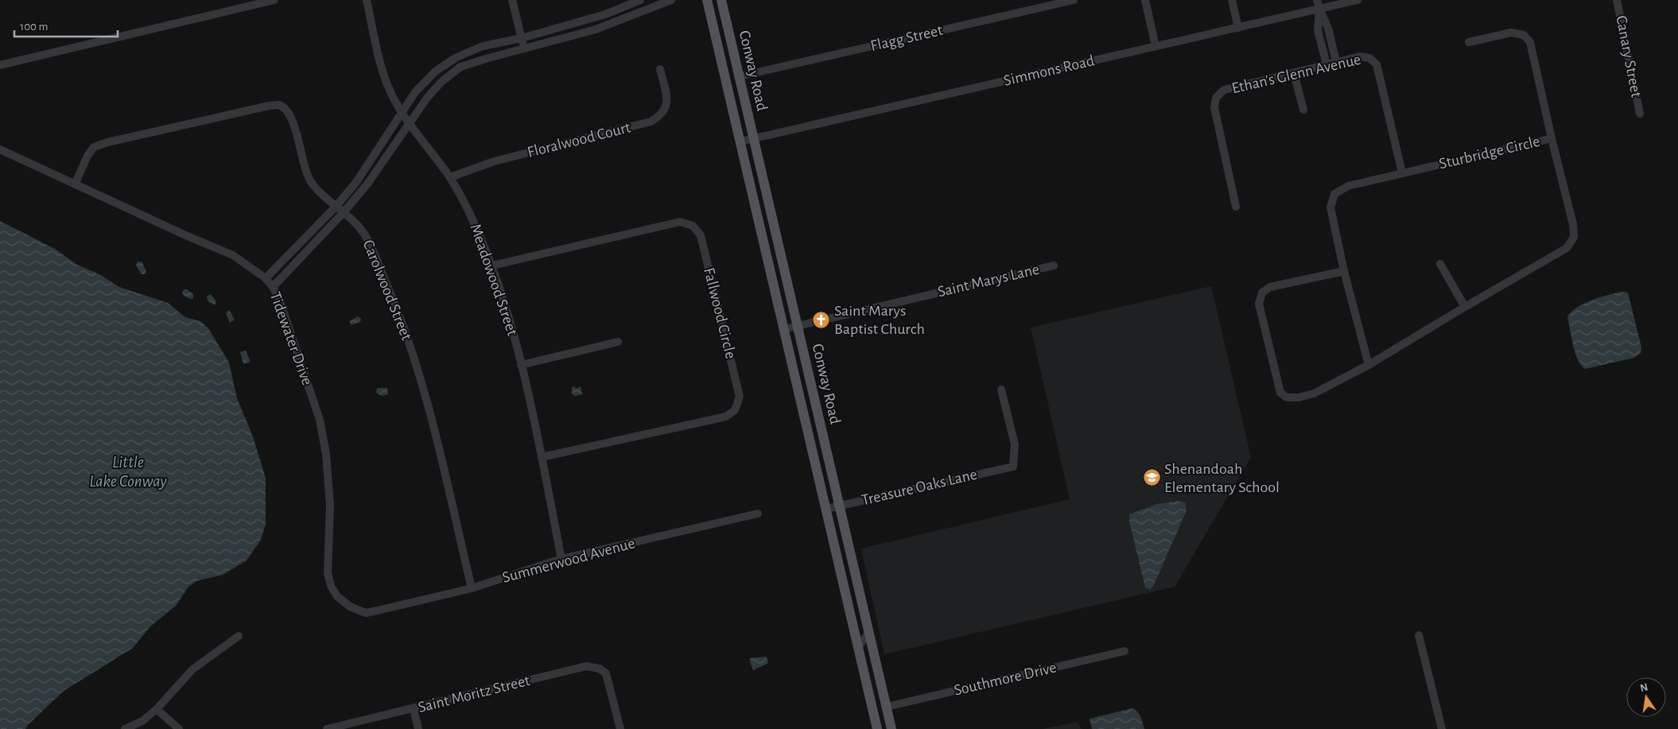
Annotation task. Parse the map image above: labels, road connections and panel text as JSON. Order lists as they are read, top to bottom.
{
  "streets": {
    "main road": ["Conway Road"],
    "street": [
      "Flagg Street",
      "Canary Street",
      "Simmons Road",
      "Ethan's Glenn Avenue",
      "Floralwood Court",
      "Sturbridge Circle",
      "Meadowood Street",
      "Saint Marys Lane",
      "Carolwood Street",
      "Fallwood Circle",
      "Tidewater Drive",
      "Treasure Oaks Lane",
      "Summerwood Avenue",
      "Southmore Drive",
      "Saint Moritz Street"
    ]
  },
  "crossings": [
    ["Flagg Street", "Conway Road"],
    ["Conway Road", "Simmons Road"],
    ["Conway Road", "Saint Marys Lane"],
    ["Conway Road", "Treasure Oaks Lane"],
    ["Conway Road", "Southmore Drive"],
    ["Ethan's Glenn Avenue", "Sturbridge Circle"],
    ["Floralwood Court", "Meadowood Street"],
    ["Meadowood Street", "Fallwood Circle"],
    ["Meadowood Street", "Summerwood Avenue"],
    ["Carolwood Street", "Tidewater Drive"],
    ["Carolwood Street", "Summerwood Avenue"],
    ["Tidewater Drive", "Summerwood Avenue"]
  ],
  "water": ["Little Lake Conway"],
  "places": {
    "church": ["Saint Marys Baptist Church"],
    "school or university": ["Shenandoah Elementary School"]
  },
  "scale_bar": "100 m",
  "north": "top"
}
